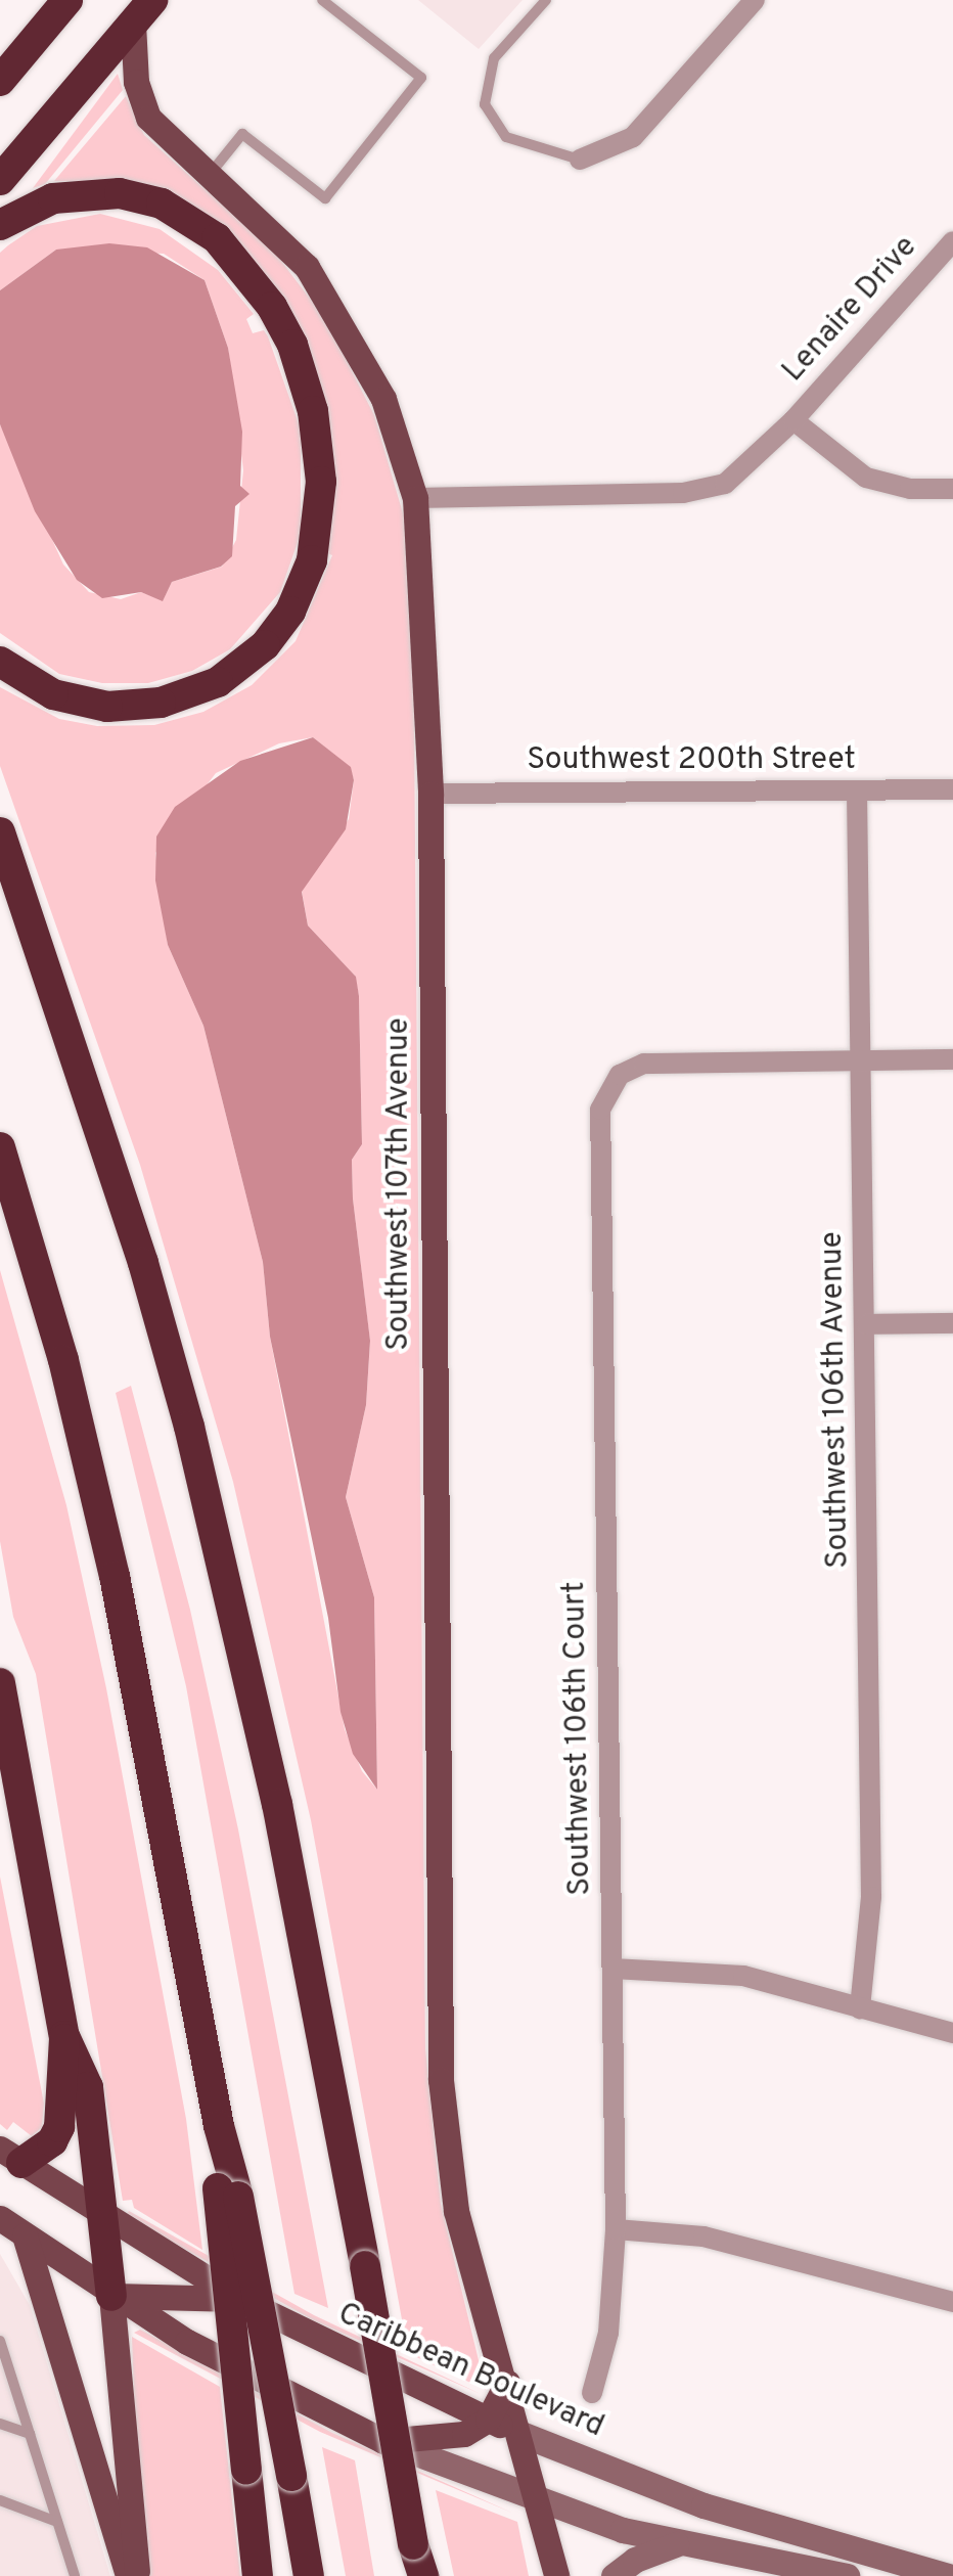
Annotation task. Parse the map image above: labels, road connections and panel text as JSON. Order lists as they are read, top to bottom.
{
  "streets": {
    "main road": ["Southwest 107th Avenue", "Caribbean Boulevard"],
    "street": [
      "Lenaire Drive",
      "Southwest 200th Street",
      "Southwest 106th Avenue",
      "Southwest 106th Court"
    ]
  },
  "crossings": [
    ["Lenaire Drive", "Southwest 107th Avenue"],
    ["Southwest 200th Street", "Southwest 107th Avenue"],
    ["Southwest 200th Street", "Southwest 106th Avenue"],
    ["Southwest 107th Avenue", "Caribbean Boulevard"],
    ["Southwest 106th Avenue", "Southwest 106th Court"]
  ]
}
